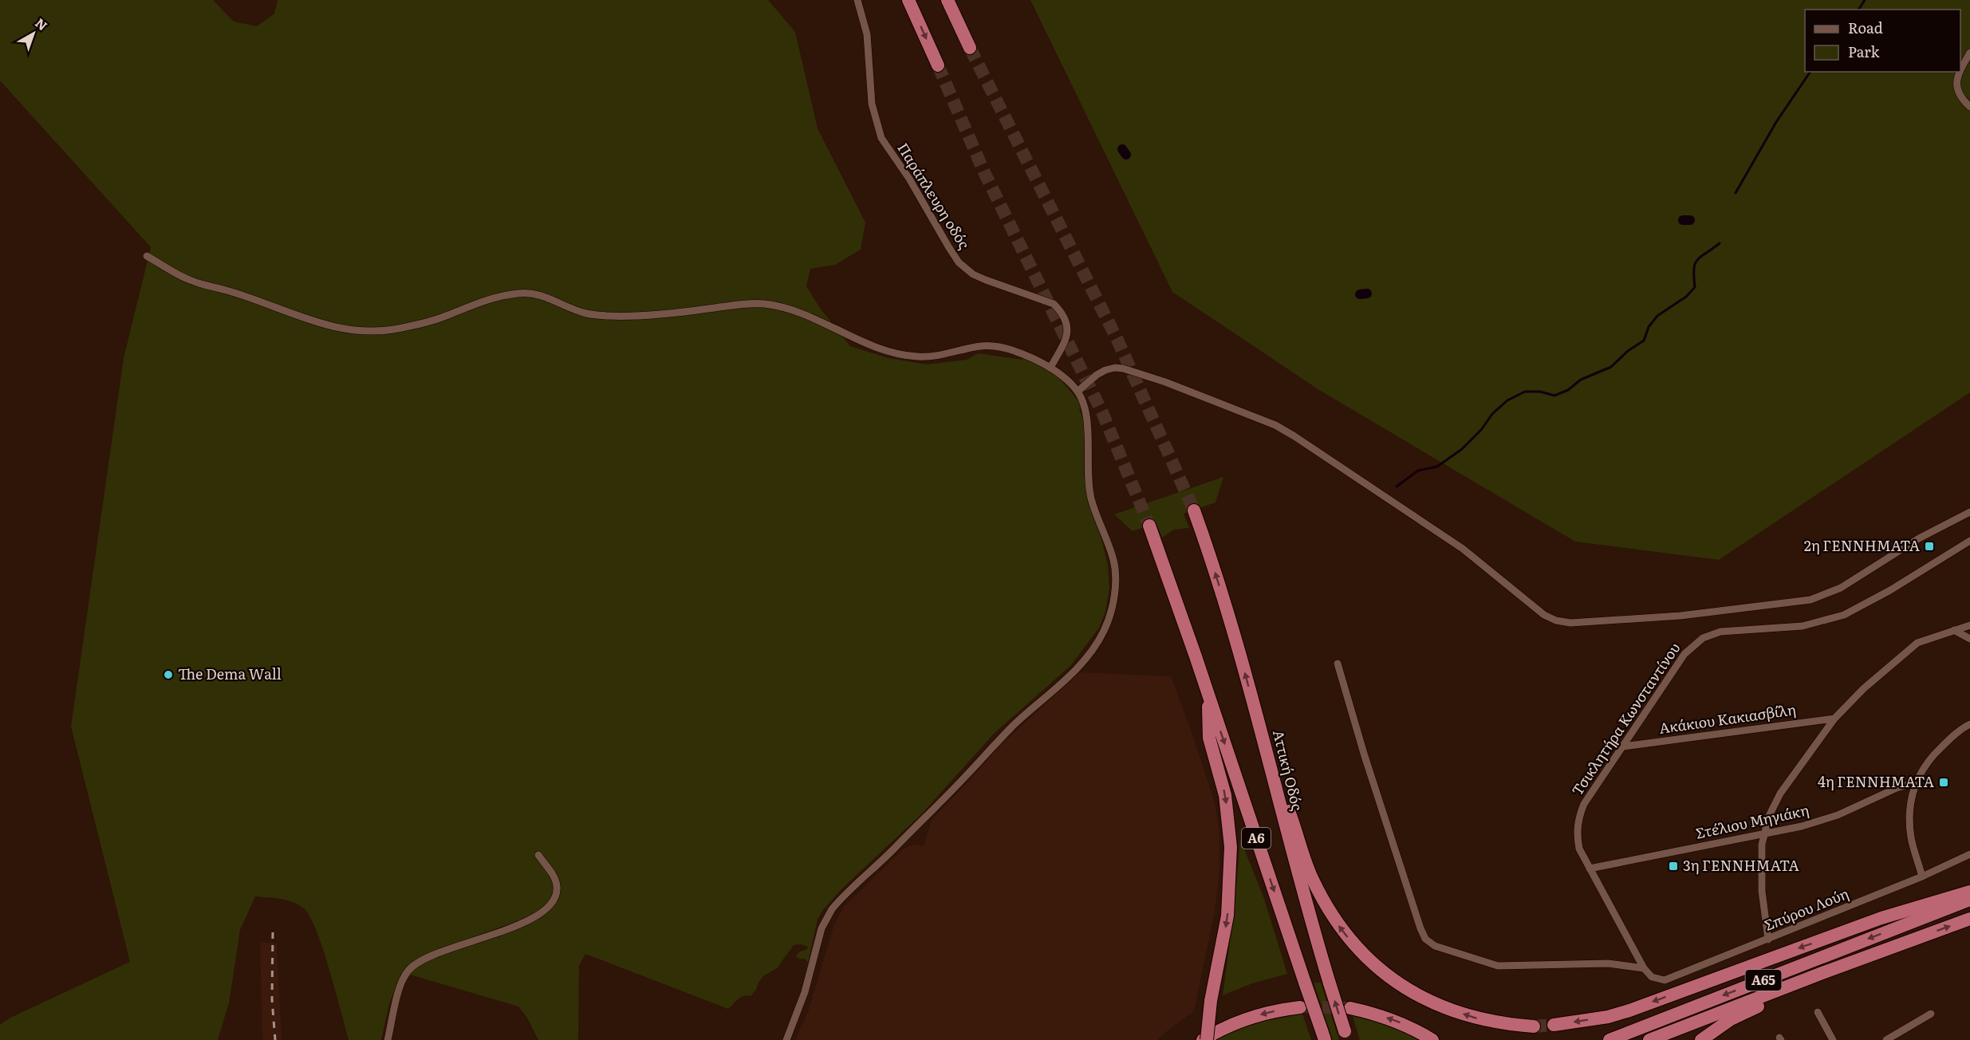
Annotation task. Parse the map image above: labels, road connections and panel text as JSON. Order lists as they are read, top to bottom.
{
  "streets": {
    "highway": ["Αττική Οδός", "Α6", "Α65"],
    "street": [
      "Παράπλευρη οδός",
      "Τσικλητήρα Κωνσταντίνου",
      "Ακάκιου Κακιασβίλη",
      "Στέλιου Μηγιάκη",
      "Σπύρου Λούη"
    ]
  },
  "crossings": [
    ["Τσικλητήρα Κωνσταντίνου", "Ακάκιου Κακιασβίλη"],
    ["Τσικλητήρα Κωνσταντίνου", "Στέλιου Μηγιάκη"],
    ["Τσικλητήρα Κωνσταντίνου", "Σπύρου Λούη"]
  ],
  "places": {
    "transit": ["2η ΓΕΝΝΗΜΑΤΑ", "4η ΓΕΝΝΗΜΑΤΑ", "3η ΓΕΝΝΗΜΑΤΑ"],
    "other": ["The Dema Wall"]
  },
  "legend": ["Road", "Park"],
  "north": "top right"
}
